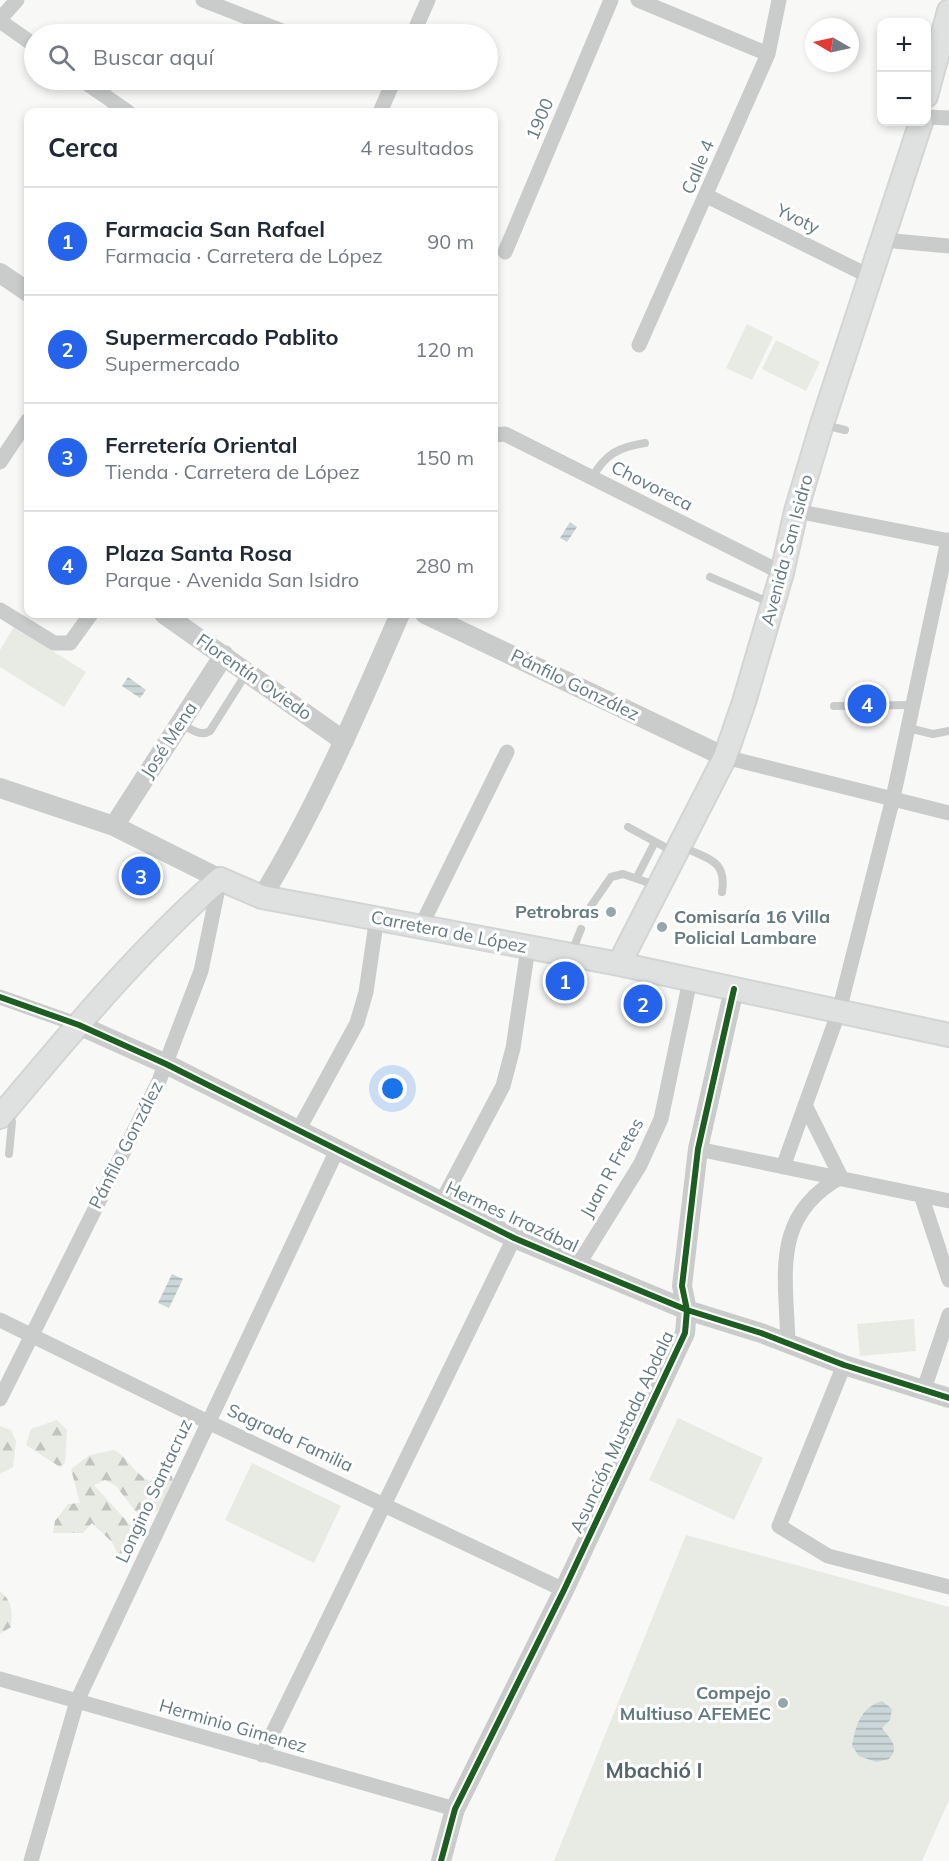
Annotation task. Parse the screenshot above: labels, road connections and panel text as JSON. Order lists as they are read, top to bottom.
{
  "streets": {
    "main road": ["Avenida San Isidro", "Carretera de López"],
    "street": [
      "1900",
      "Calle 4",
      "Yvoty",
      "Chovoreca",
      "Florentín Oviedo",
      "Pánfilo González",
      "José Mena",
      "Juan R Fretes",
      "Hermes Irrazábal",
      "Asunción Mustada Abdala",
      "Sagrada Familia",
      "Longino Santacruz",
      "Herminio Gimenez"
    ]
  },
  "crossings": [
    ["Calle 4", "Yvoty"],
    ["Yvoty", "Avenida San Isidro"],
    ["Chovoreca", "Avenida San Isidro"],
    ["Avenida San Isidro", "Pánfilo González"],
    ["Avenida San Isidro", "Carretera de López"],
    ["Florentín Oviedo", "José Mena"],
    ["Pánfilo González", "Carretera de López"],
    ["Pánfilo González", "Hermes Irrazábal"],
    ["Pánfilo González", "Sagrada Familia"],
    ["José Mena", "Carretera de López"],
    ["Carretera de López", "Juan R Fretes"],
    ["Carretera de López", "Asunción Mustada Abdala"],
    ["Juan R Fretes", "Hermes Irrazábal"],
    ["Hermes Irrazábal", "Asunción Mustada Abdala"],
    ["Hermes Irrazábal", "Longino Santacruz"],
    ["Asunción Mustada Abdala", "Sagrada Familia"],
    ["Asunción Mustada Abdala", "Herminio Gimenez"],
    ["Sagrada Familia", "Longino Santacruz"],
    ["Longino Santacruz", "Herminio Gimenez"]
  ],
  "districts": ["Mbachió I"],
  "places": ["Petrobras", "Comisaría 16 Villa Policial Lambare", "Compejo Multiuso AFEMEC"],
  "north": "left",
  "page": {
    "map_buttons": ["+", "−"],
    "search": "Buscar aquí",
    "heading": ["Cerca", "4 resultados"],
    "list": [
      {
        "mark": "1",
        "name": "Farmacia San Rafael",
        "note": "Farmacia · Carretera de López",
        "value": "90 m"
      },
      {
        "mark": "2",
        "name": "Supermercado Pablito",
        "note": "Supermercado",
        "value": "120 m"
      },
      {
        "mark": "3",
        "name": "Ferretería Oriental",
        "note": "Tienda · Carretera de López",
        "value": "150 m"
      },
      {
        "mark": "4",
        "name": "Plaza Santa Rosa",
        "note": "Parque · Avenida San Isidro",
        "value": "280 m"
      }
    ],
    "pins": [
      "4",
      "3",
      "1",
      "2"
    ]
  }
}
